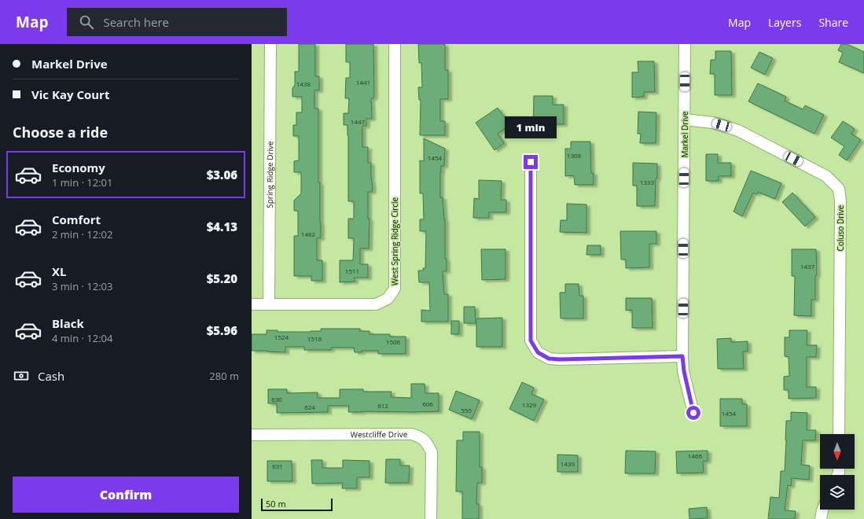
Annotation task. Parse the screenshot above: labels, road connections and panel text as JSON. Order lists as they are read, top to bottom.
{
  "streets": {
    "street": [
      "Markel Drive",
      "Spring Ridge Drive",
      "Coluso Drive",
      "West Spring Ridge Circle",
      "Westcliffe Drive"
    ]
  },
  "crossings": [
    ["Markel Drive", "Coluso Drive"],
    ["Spring Ridge Drive", "West Spring Ridge Circle"]
  ],
  "house_numbers": [
    "1441",
    "1438",
    "1447",
    "1308",
    "1454",
    "1333",
    "1462",
    "1437",
    "1511",
    "1524",
    "1518",
    "1506",
    "630",
    "606",
    "1329",
    "612",
    "624",
    "550",
    "1454",
    "1466",
    "1439",
    "631"
  ],
  "scale_bar": "50 m",
  "north": "bottom",
  "page": {
    "header": "Map",
    "search": "Search here",
    "nav": ["Map", "Layers", "Share"],
    "banner": ["Markel Drive", "Vic Kay Court"],
    "heading": "Choose a ride",
    "bubble": "1 min",
    "list": [
      {
        "name": "Economy",
        "note": "1 min · 12:01",
        "value": "$3.06"
      },
      {
        "name": "Comfort",
        "note": "2 min · 12:02",
        "value": "$4.13"
      },
      {
        "name": "XL",
        "note": "3 min · 12:03",
        "value": "$5.20"
      },
      {
        "name": "Black",
        "note": "4 min · 12:04",
        "value": "$5.96"
      }
    ],
    "pay": ["Cash", "280 m"],
    "buttons": "Confirm",
    "scale": "50 m"
  }
}
